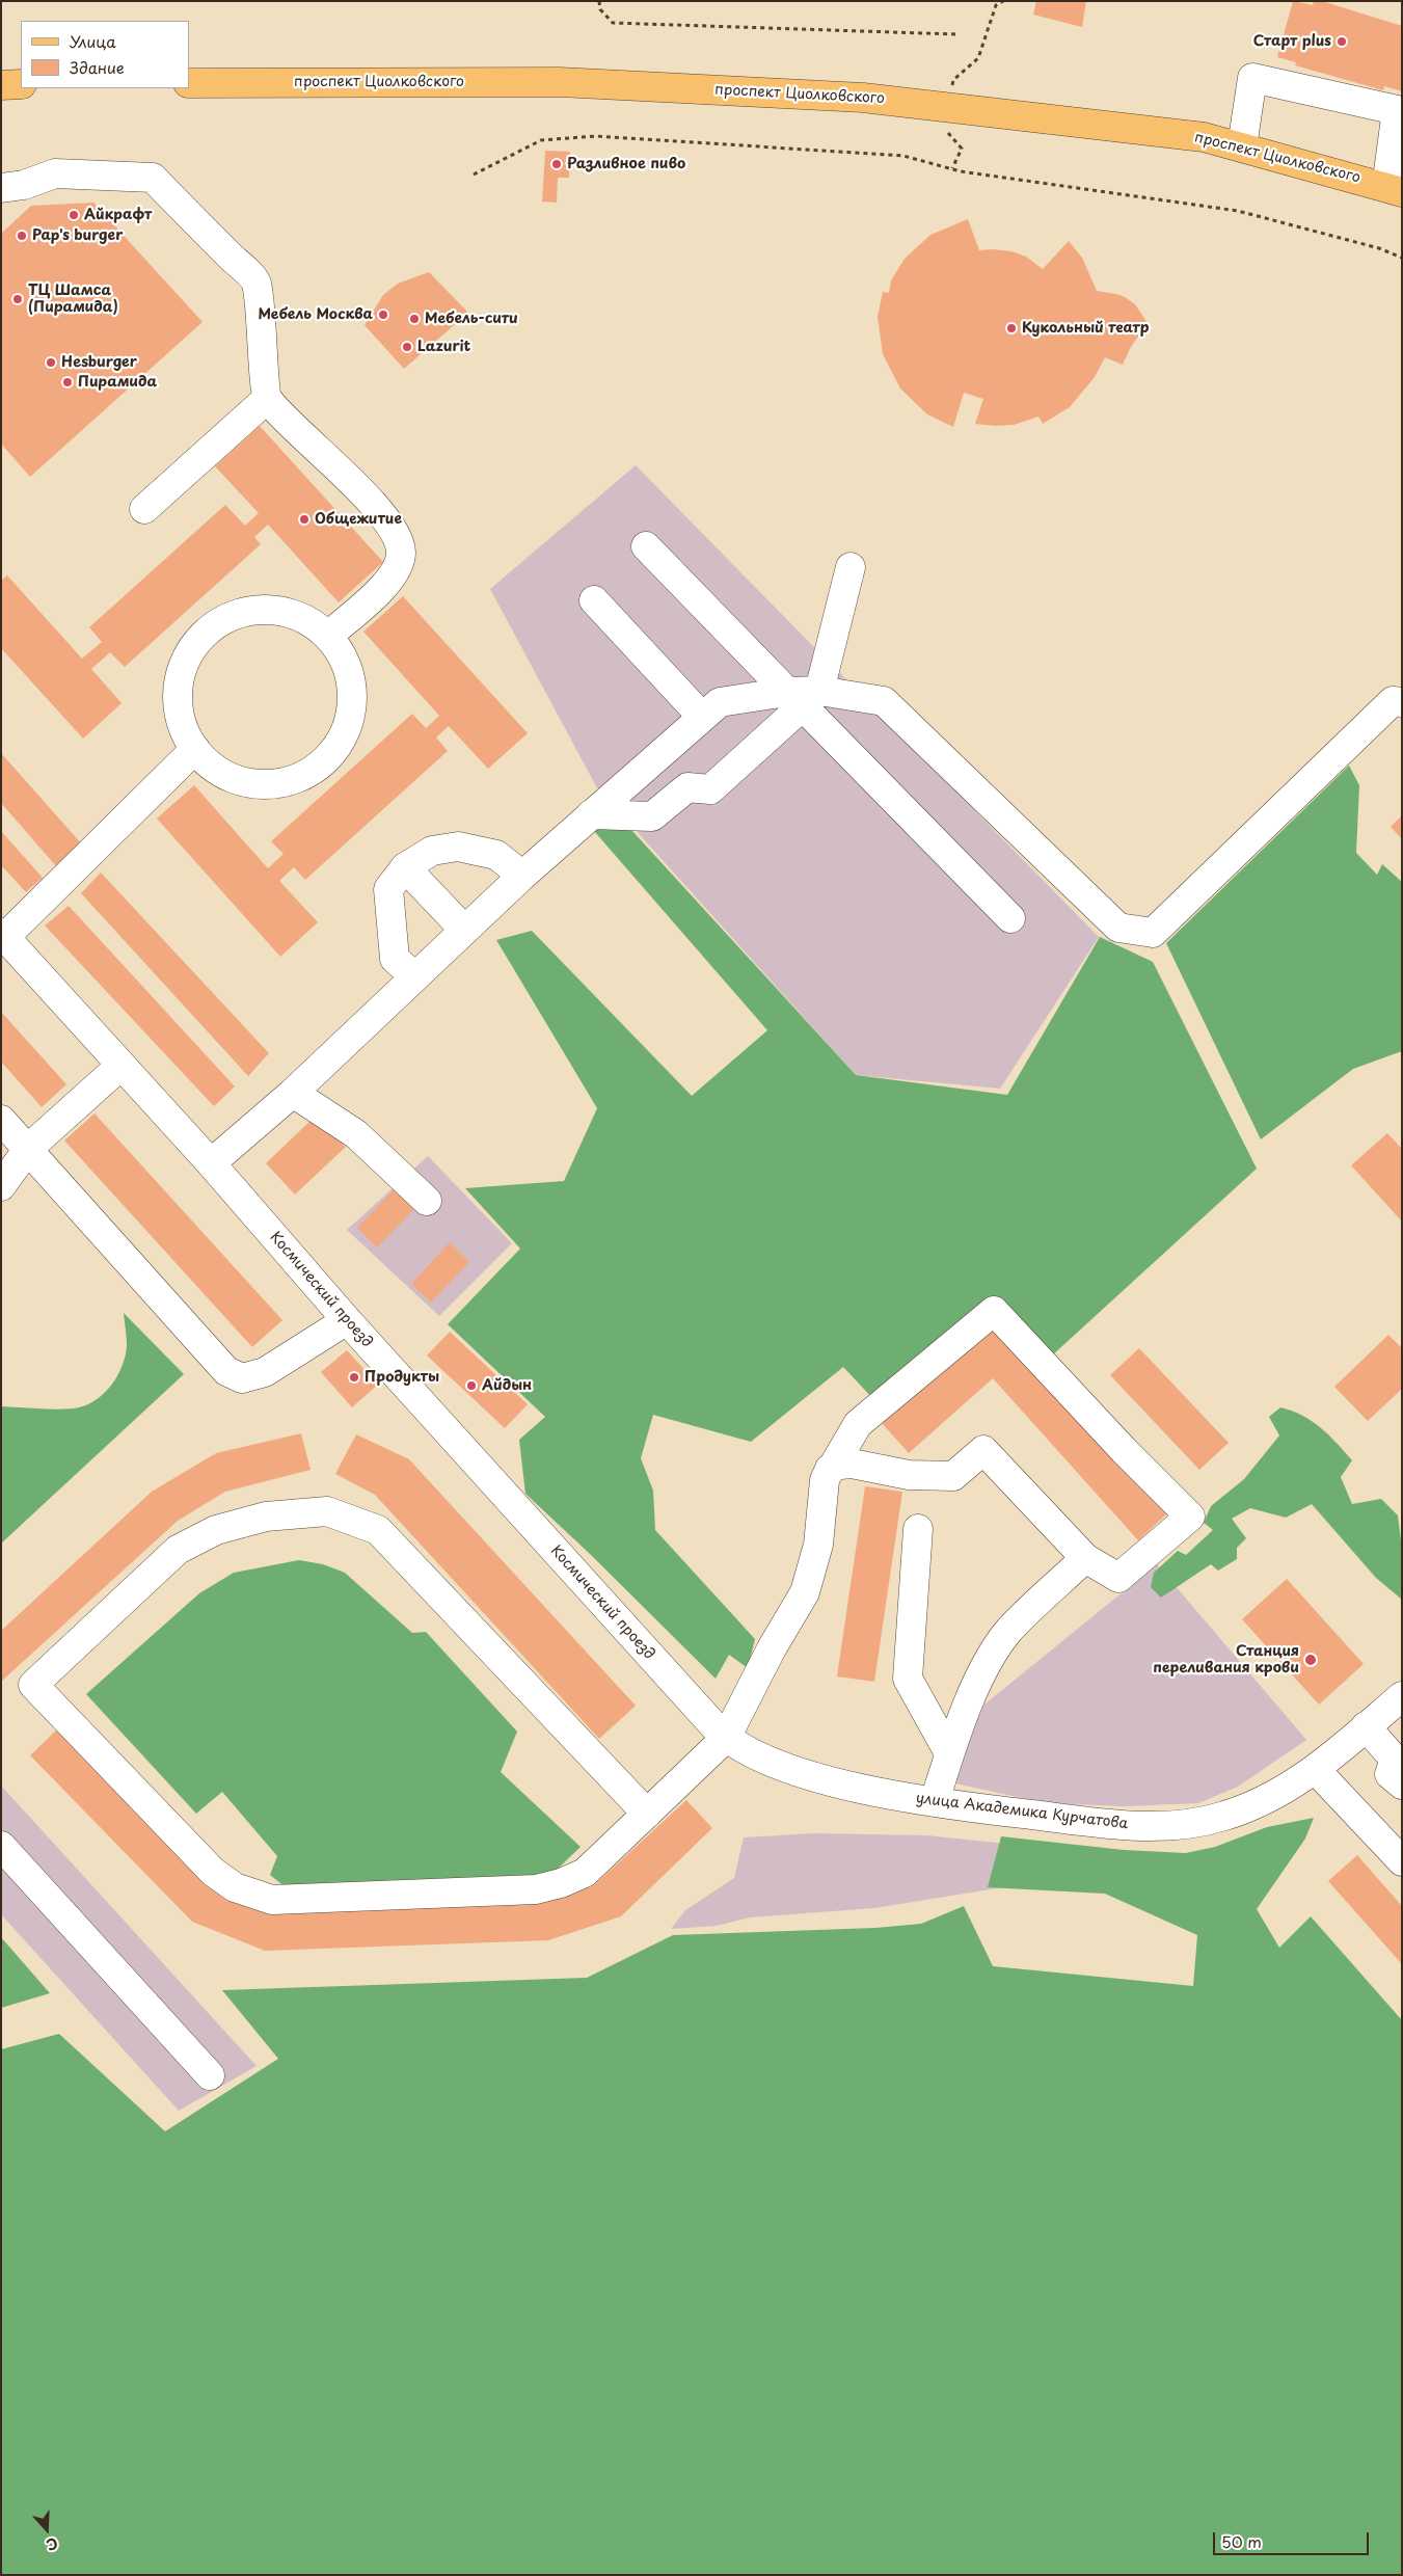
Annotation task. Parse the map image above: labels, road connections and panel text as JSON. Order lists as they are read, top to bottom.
{
  "streets": {
    "main road": ["проспект Циолковского"],
    "street": ["Космический проезд", "улица Академика Курчатова"]
  },
  "crossings": [
    ["Космический проезд", "улица Академика Курчатова"]
  ],
  "places": [
    "Старт plus",
    "Разливное пиво",
    "Айкрафт",
    "Pap's burger",
    "ТЦ Шамса (Пирамида)",
    "Мебель Москва",
    "Мебель-сити",
    "Кукольный театр",
    "Lazurit",
    "Hesburger",
    "Пирамида",
    "Общежитие",
    "Продукты",
    "Айдын",
    "Станция переливания крови"
  ],
  "legend": ["Улица", "Здание"],
  "scale_bar": "50 m",
  "north": "bottom"
}
